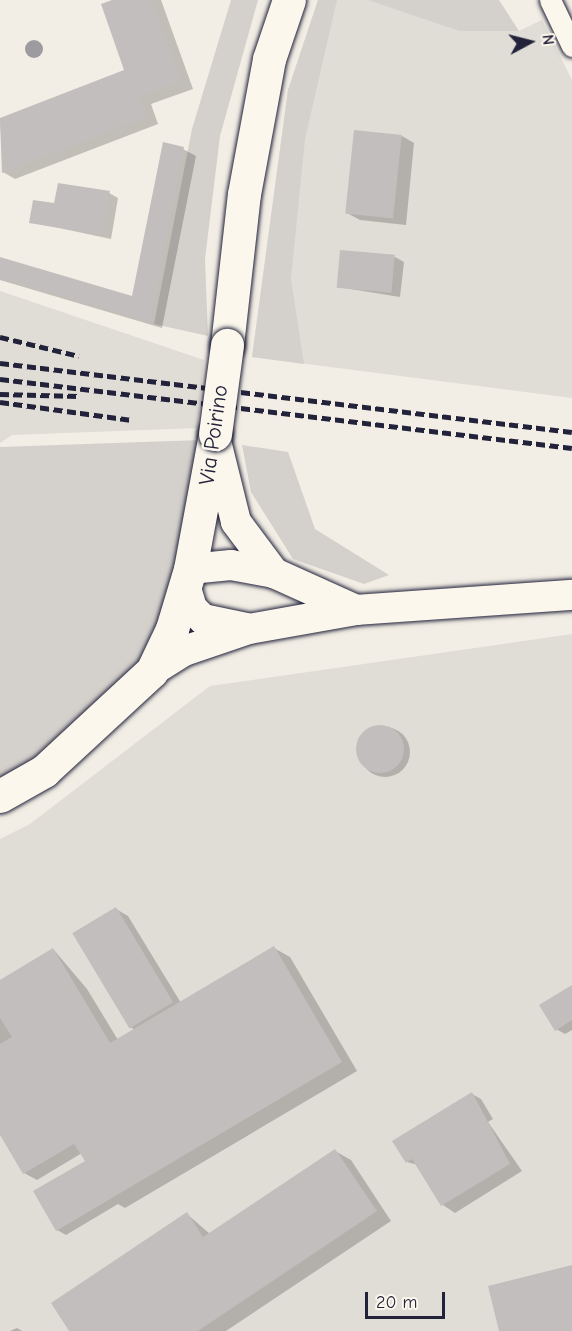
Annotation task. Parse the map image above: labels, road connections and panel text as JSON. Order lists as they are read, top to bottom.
{
  "streets": {
    "main road": ["Via Poirino"]
  },
  "scale_bar": "20 m",
  "north": "right"
}
